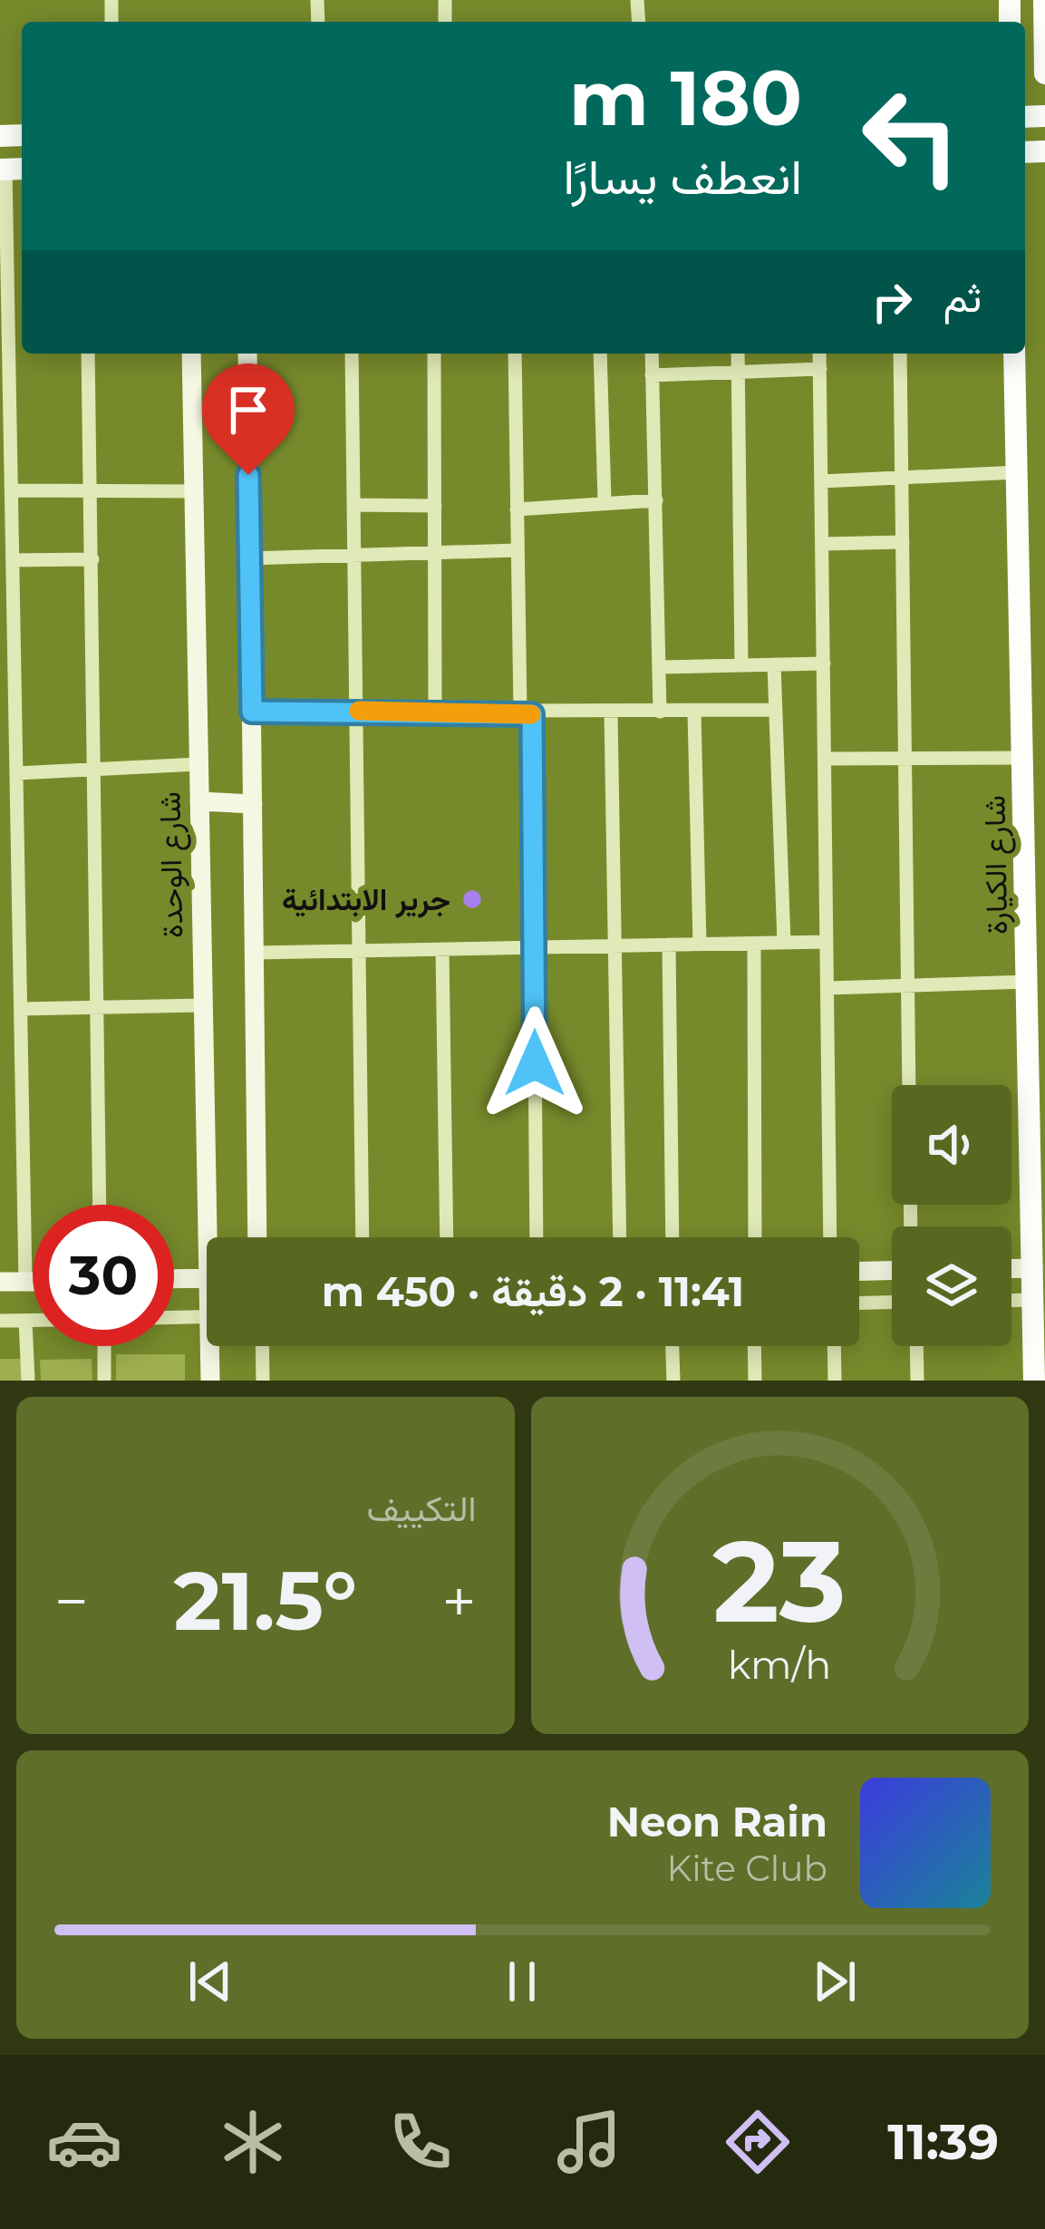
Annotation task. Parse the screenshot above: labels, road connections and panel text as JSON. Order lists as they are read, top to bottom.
{
  "streets": {
    "main road": ["شارع الكيارة"],
    "street": ["شارع الوحدة"]
  },
  "places": ["جرير الابتدائية"],
  "page": {
    "turn": ["180 m", "انعطف يسارًا"],
    "then": "ثم",
    "limit": "30",
    "trip": "11:41 · 2 دقيقة · 450 m",
    "tile": "التكييف",
    "heat": ["−", "21.5°", "+"],
    "song": ["Neon Rain", "Kite Club"],
    "tabs": "11:39",
    "gauge": ["23", "km/h"]
  }
}
